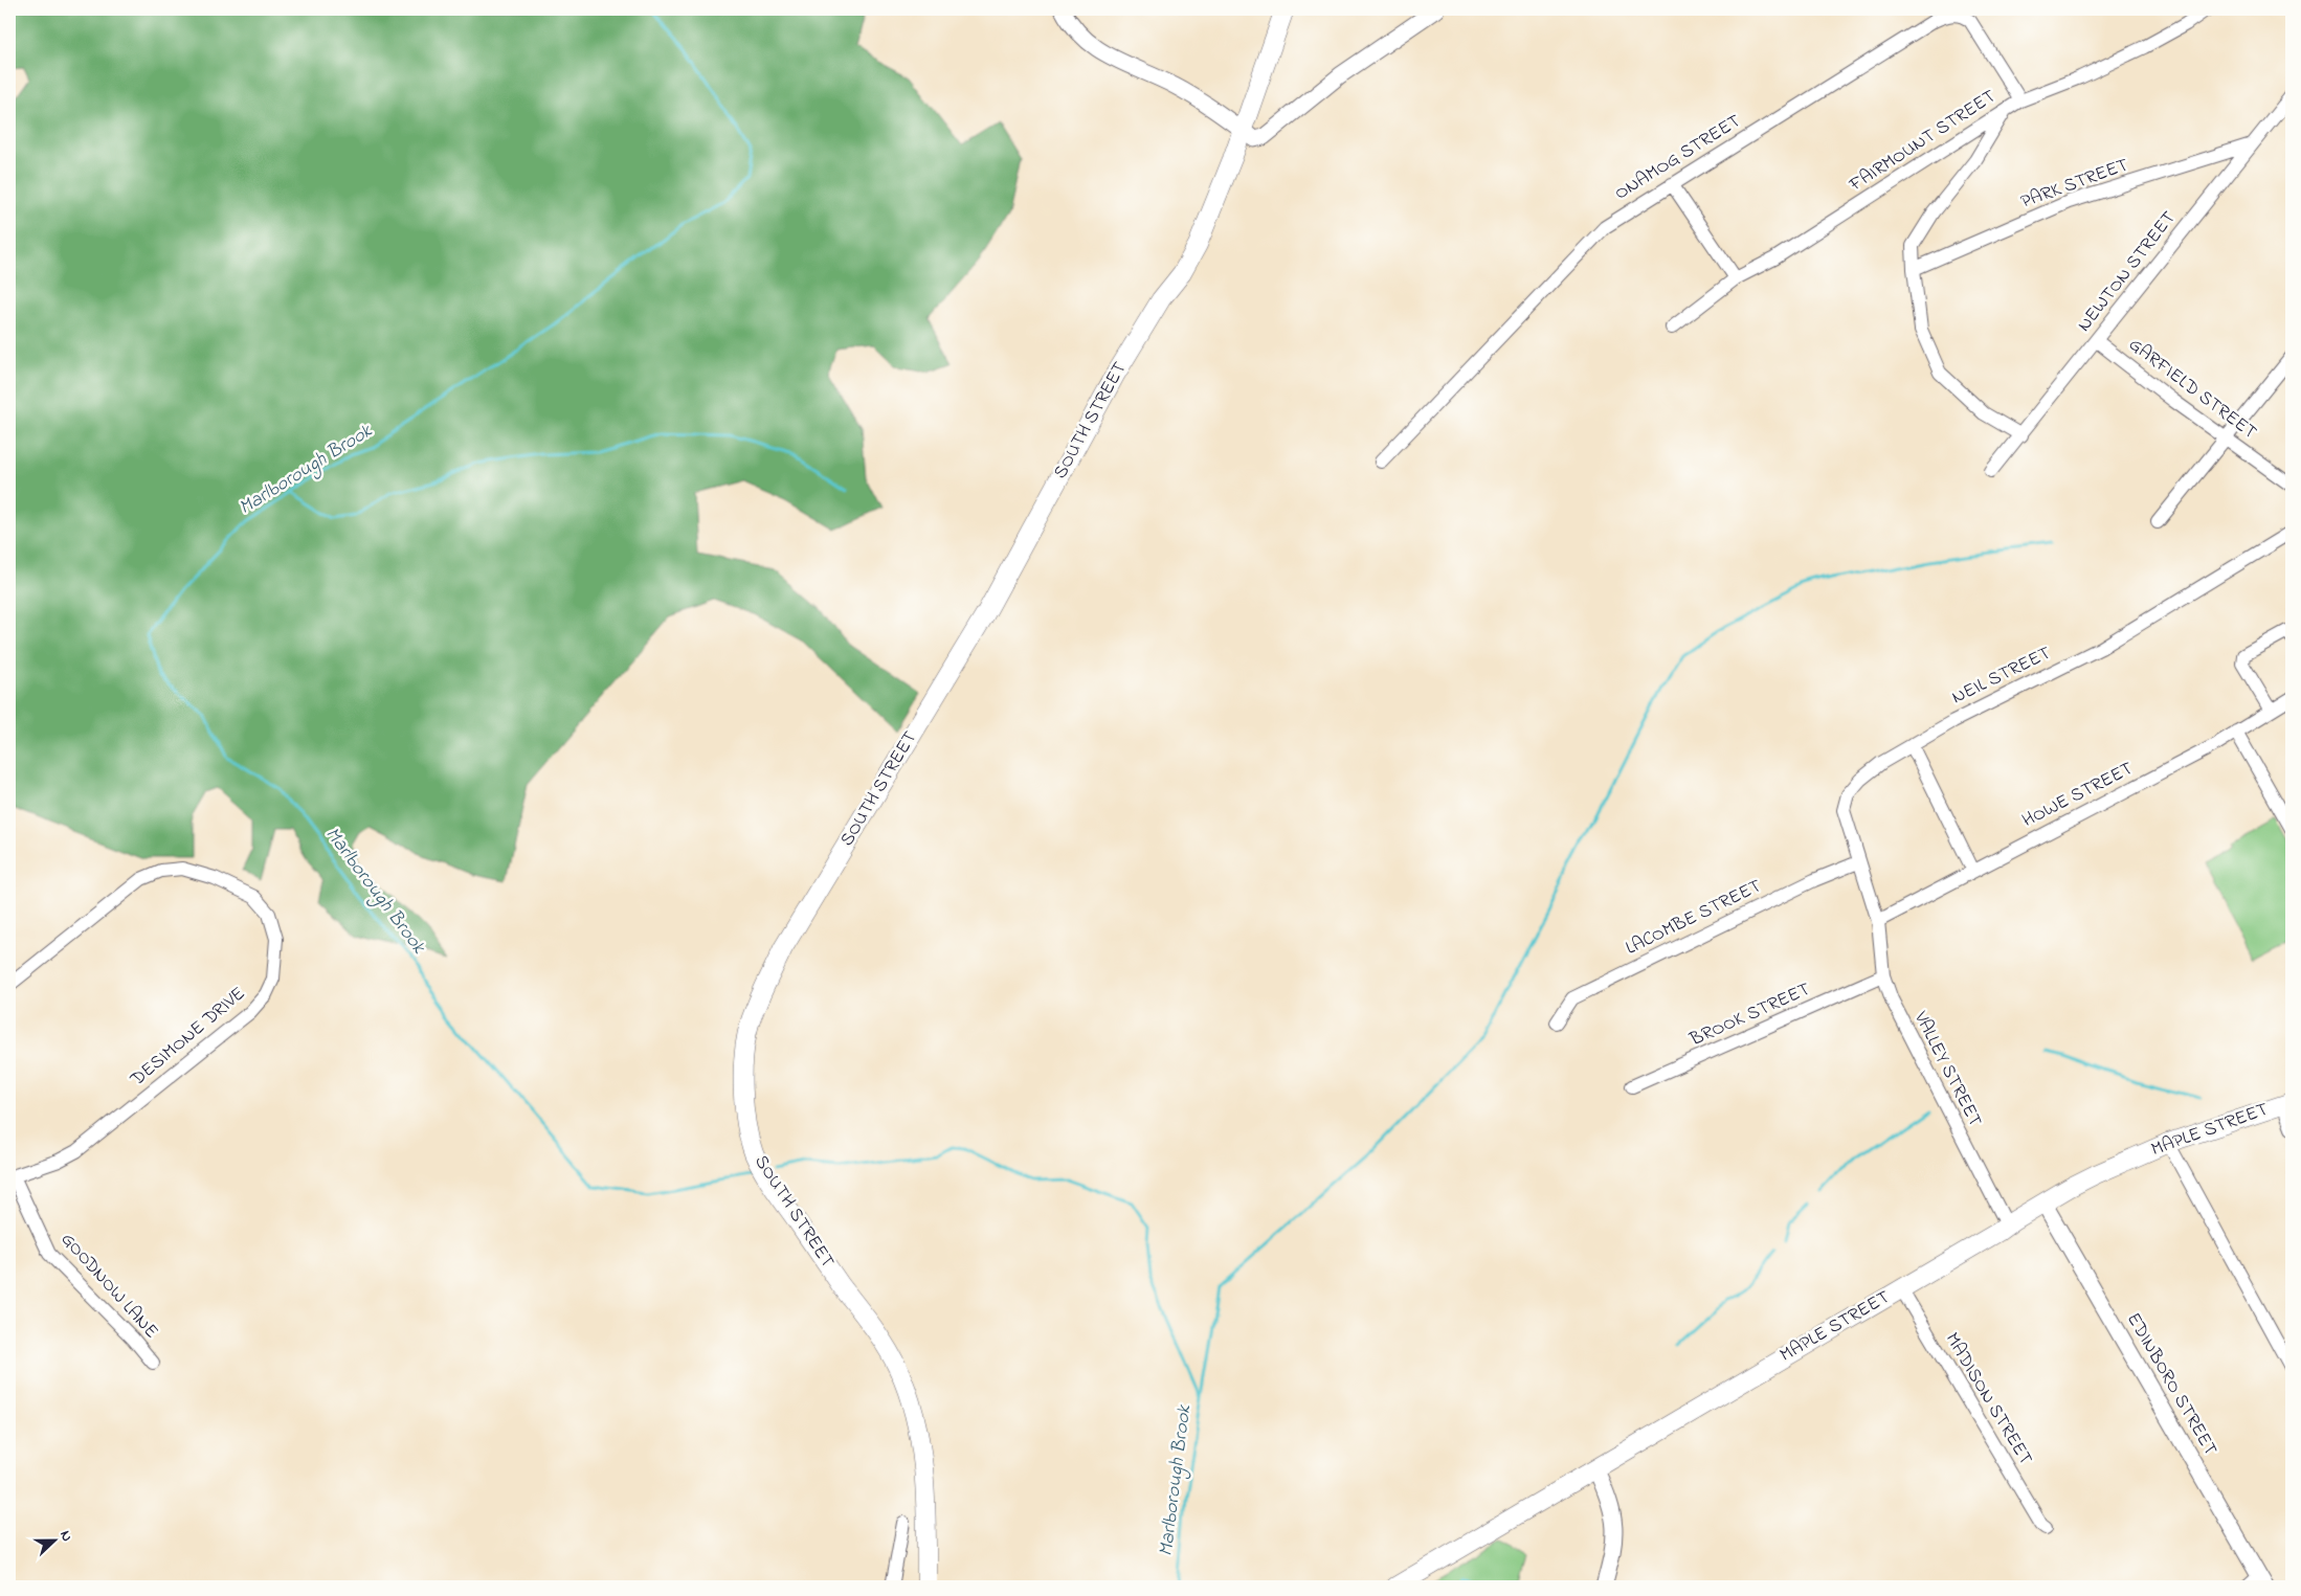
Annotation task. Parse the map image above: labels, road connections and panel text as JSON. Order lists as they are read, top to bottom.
{
  "streets": {
    "main road": ["SOUTH STREET", "MAPLE STREET"],
    "street": [
      "FAIRMOUNT STREET",
      "ONAMOG STREET",
      "PARK STREET",
      "NEWTON STREET",
      "GARFIELD STREET",
      "NEIL STREET",
      "HOWE STREET",
      "LACOMBE STREET",
      "BROOK STREET",
      "DESIMONE DRIVE",
      "VALLEY STREET",
      "GOODNOW LANE",
      "EDINBORO STREET",
      "MADISON STREET"
    ]
  },
  "crossings": [
    ["FAIRMOUNT STREET", "ONAMOG STREET"],
    ["PARK STREET", "NEWTON STREET"],
    ["NEWTON STREET", "GARFIELD STREET"],
    ["NEIL STREET", "HOWE STREET"],
    ["NEIL STREET", "LACOMBE STREET"],
    ["NEIL STREET", "VALLEY STREET"],
    ["HOWE STREET", "VALLEY STREET"],
    ["BROOK STREET", "VALLEY STREET"],
    ["DESIMONE DRIVE", "GOODNOW LANE"],
    ["VALLEY STREET", "MAPLE STREET"],
    ["MAPLE STREET", "EDINBORO STREET"],
    ["MAPLE STREET", "MADISON STREET"]
  ],
  "water": ["Marlborough Brook"],
  "north": "right"
}
